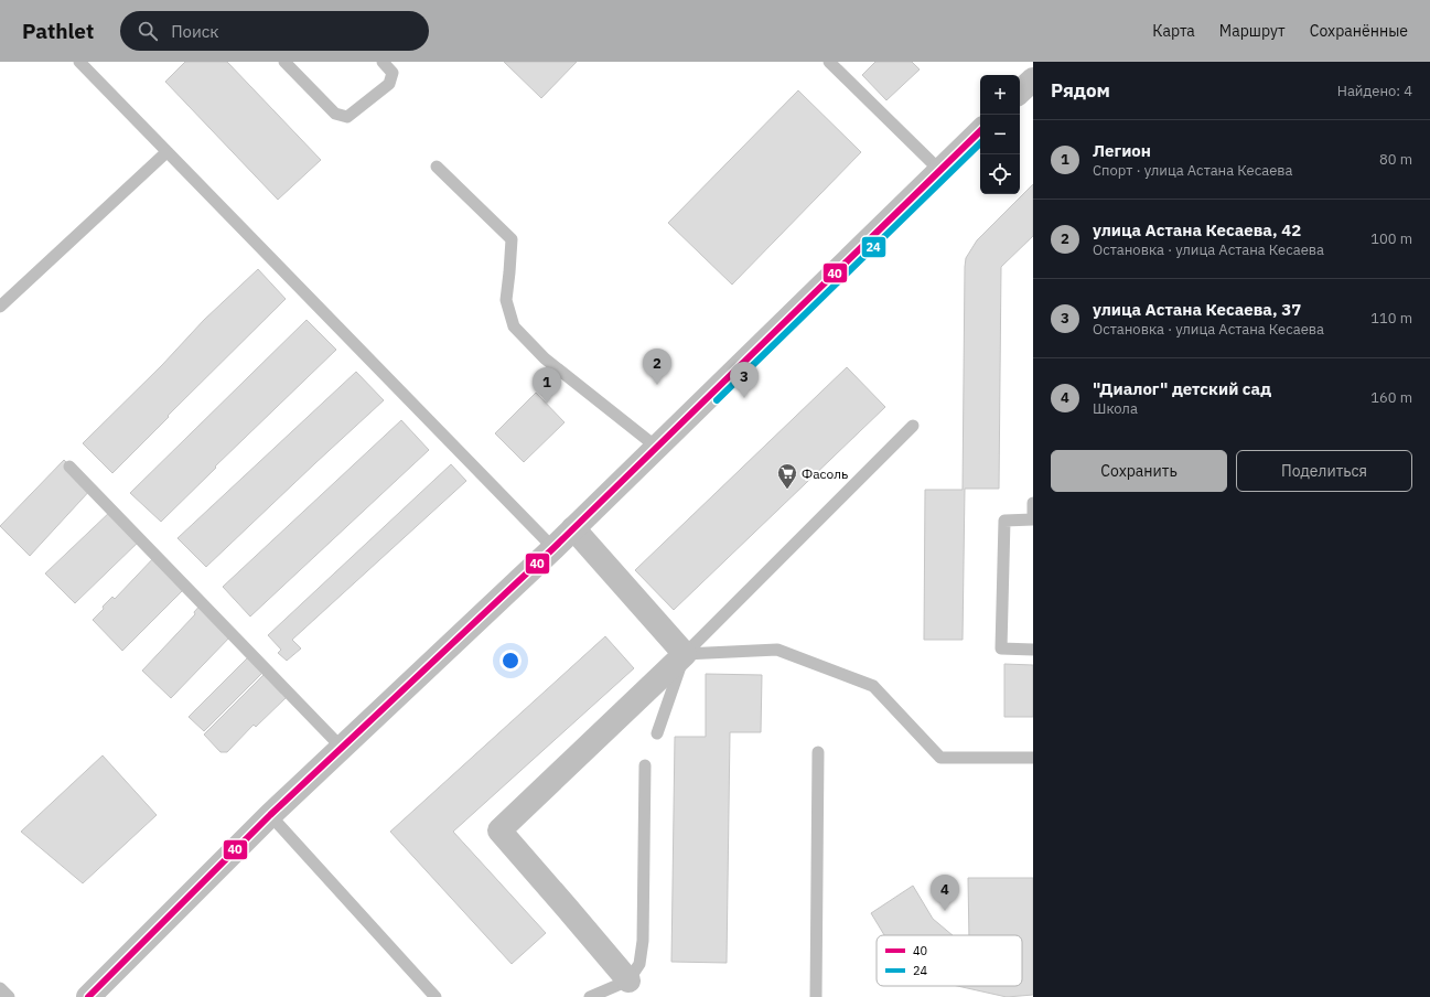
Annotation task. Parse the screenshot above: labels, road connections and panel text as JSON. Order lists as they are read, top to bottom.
{
  "places": {
    "supermarket": ["Фасоль"]
  },
  "lines": ["transit line 40", "transit line 24"],
  "legend": ["40", "24"],
  "page": {
    "header": "Pathlet",
    "search": "Поиск",
    "nav": ["Карта", "Маршрут", "Сохранённые"],
    "heading": ["Рядом", "Найдено: 4"],
    "map_buttons": ["+", "−"],
    "list": [
      {
        "mark": "1",
        "name": "Легион",
        "note": "Спорт · улица Астана Кесаева",
        "value": "80 m"
      },
      {
        "mark": "2",
        "name": "улица Астана Кесаева, 42",
        "note": "Остановка · улица Астана Кесаева",
        "value": "100 m"
      },
      {
        "mark": "3",
        "name": "улица Астана Кесаева, 37",
        "note": "Остановка · улица Астана Кесаева",
        "value": "110 m"
      },
      {
        "mark": "4",
        "name": "\"Диалог\" детский сад",
        "note": "Школа",
        "value": "160 m"
      }
    ],
    "pins": [
      "2",
      "3",
      "1",
      "4"
    ],
    "buttons": ["Сохранить", "Поделиться"]
  }
}
